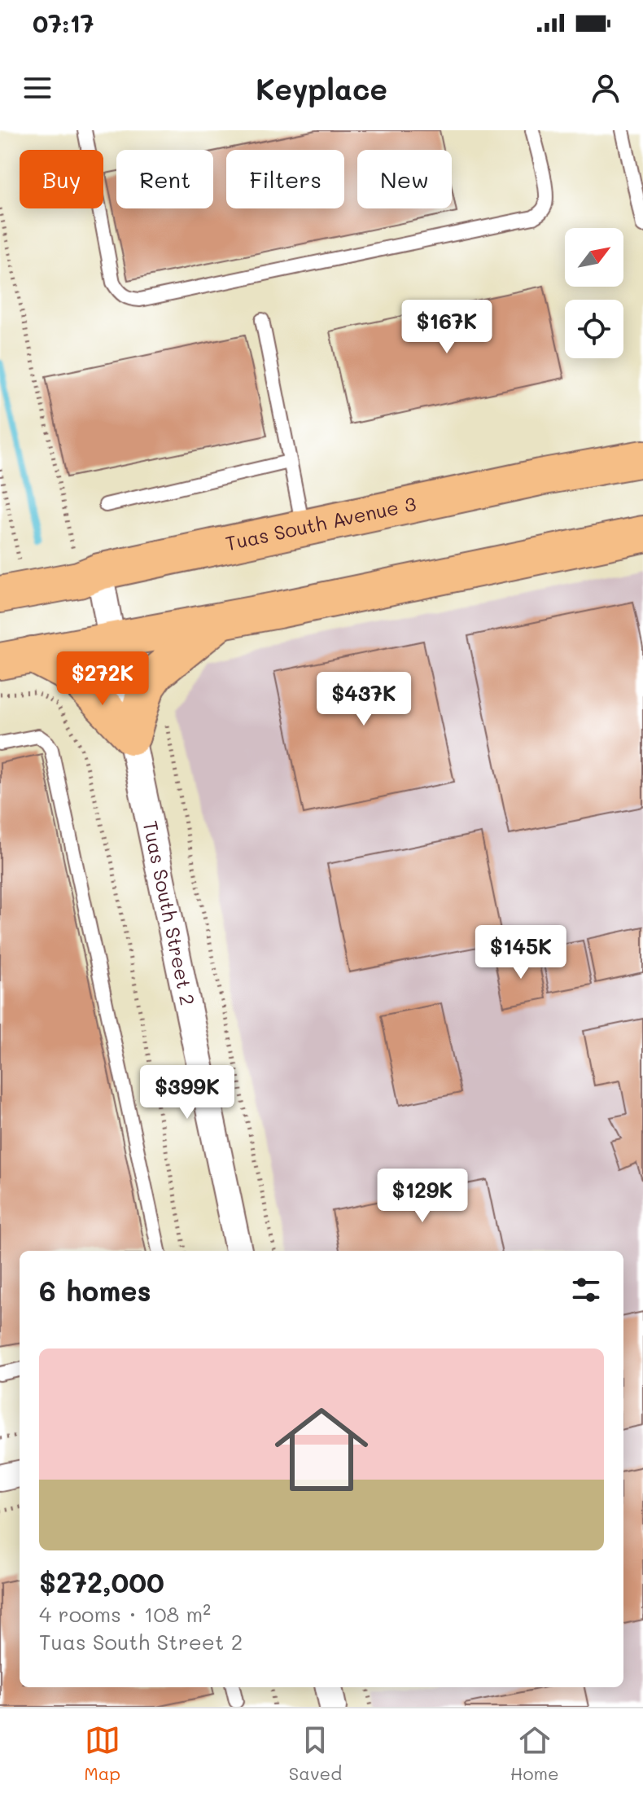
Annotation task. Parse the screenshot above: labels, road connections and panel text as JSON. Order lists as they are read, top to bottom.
{
  "streets": {
    "main road": ["Tuas South Avenue 3"],
    "street": ["Tuas South Street 2"]
  },
  "crossings": [
    ["Tuas South Avenue 3", "Tuas South Street 2"]
  ],
  "north": "top right",
  "page": {
    "status": "07:17",
    "header": "Keyplace",
    "chip": [
      "Buy",
      "Rent",
      "Filters",
      "New"
    ],
    "price": [
      "$167K",
      "$272K",
      "$437K",
      "$145K",
      "$399K",
      "$129K"
    ],
    "heading": "6 homes",
    "list": [
      {
        "name": "$272,000",
        "note": "4 rooms · 108 m² · Tuas South Street 2"
      }
    ],
    "tabs": ["Map", "Saved", "Home"]
  }
}
